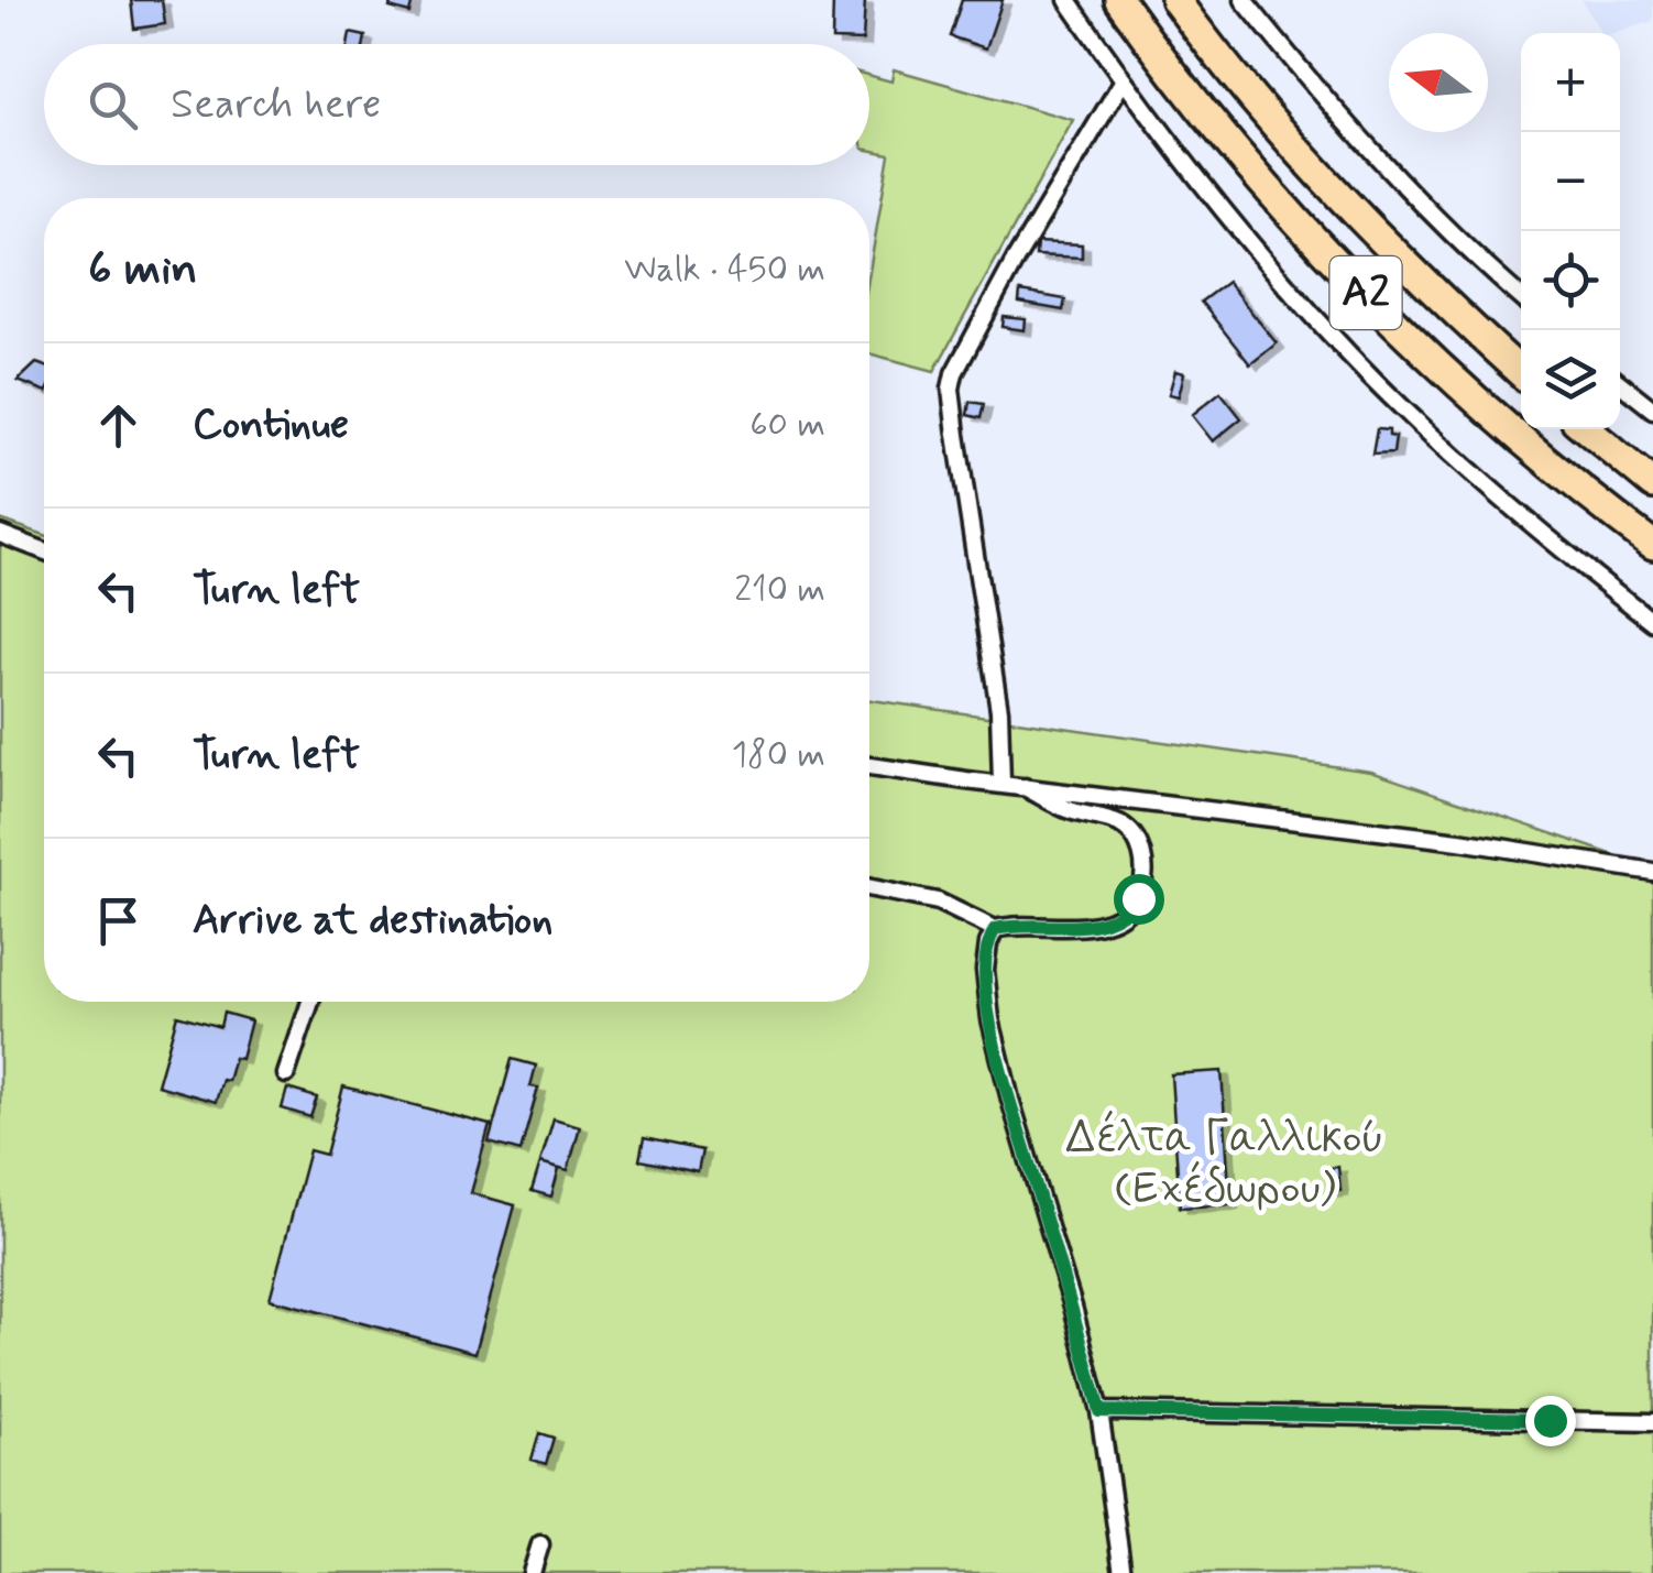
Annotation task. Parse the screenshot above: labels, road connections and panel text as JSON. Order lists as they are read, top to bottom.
{
  "streets": {
    "highway": ["Α2"]
  },
  "parks": ["Δέλτα Γαλλικού (Εχέδωρου)"],
  "north": "left",
  "page": {
    "map_buttons": ["+", "−"],
    "search": "Search here",
    "heading": ["6 min", "Walk · 450 m"],
    "list": [
      ["Continue", "60 m"],
      ["Turn left", "210 m"],
      ["Turn left", "180 m"],
      "Arrive at destination"
    ]
  }
}
